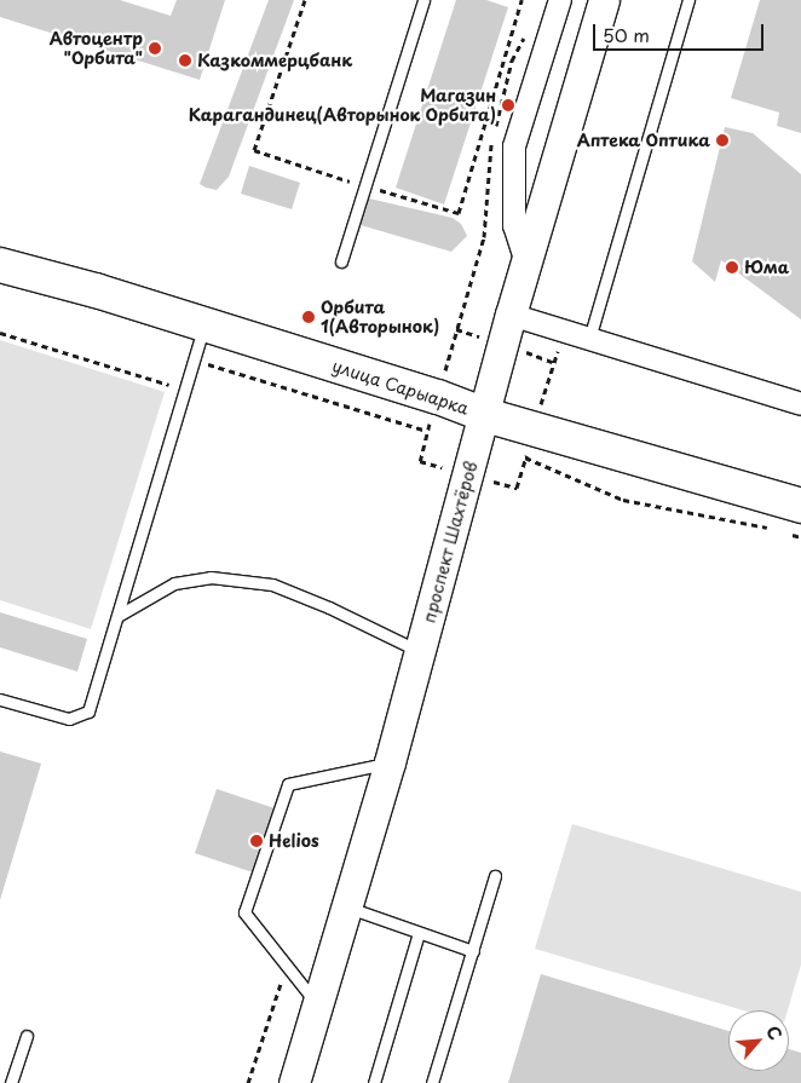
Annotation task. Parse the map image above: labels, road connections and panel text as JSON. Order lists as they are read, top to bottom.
{
  "streets": {
    "main road": ["улица Сарыарка", "проспект Шахтёров"]
  },
  "crossings": [
    ["улица Сарыарка", "проспект Шахтёров"]
  ],
  "places": [
    "Автоцентр \"Орбита\"",
    "Казкоммерцбанк",
    "Магазин Карагандинец(Авторынок Орбита)",
    "Аптека Оптика",
    "Юма",
    "Орбита 1(Авторынок)",
    "Helios"
  ],
  "scale_bar": "50 m",
  "north": "top right"
}
